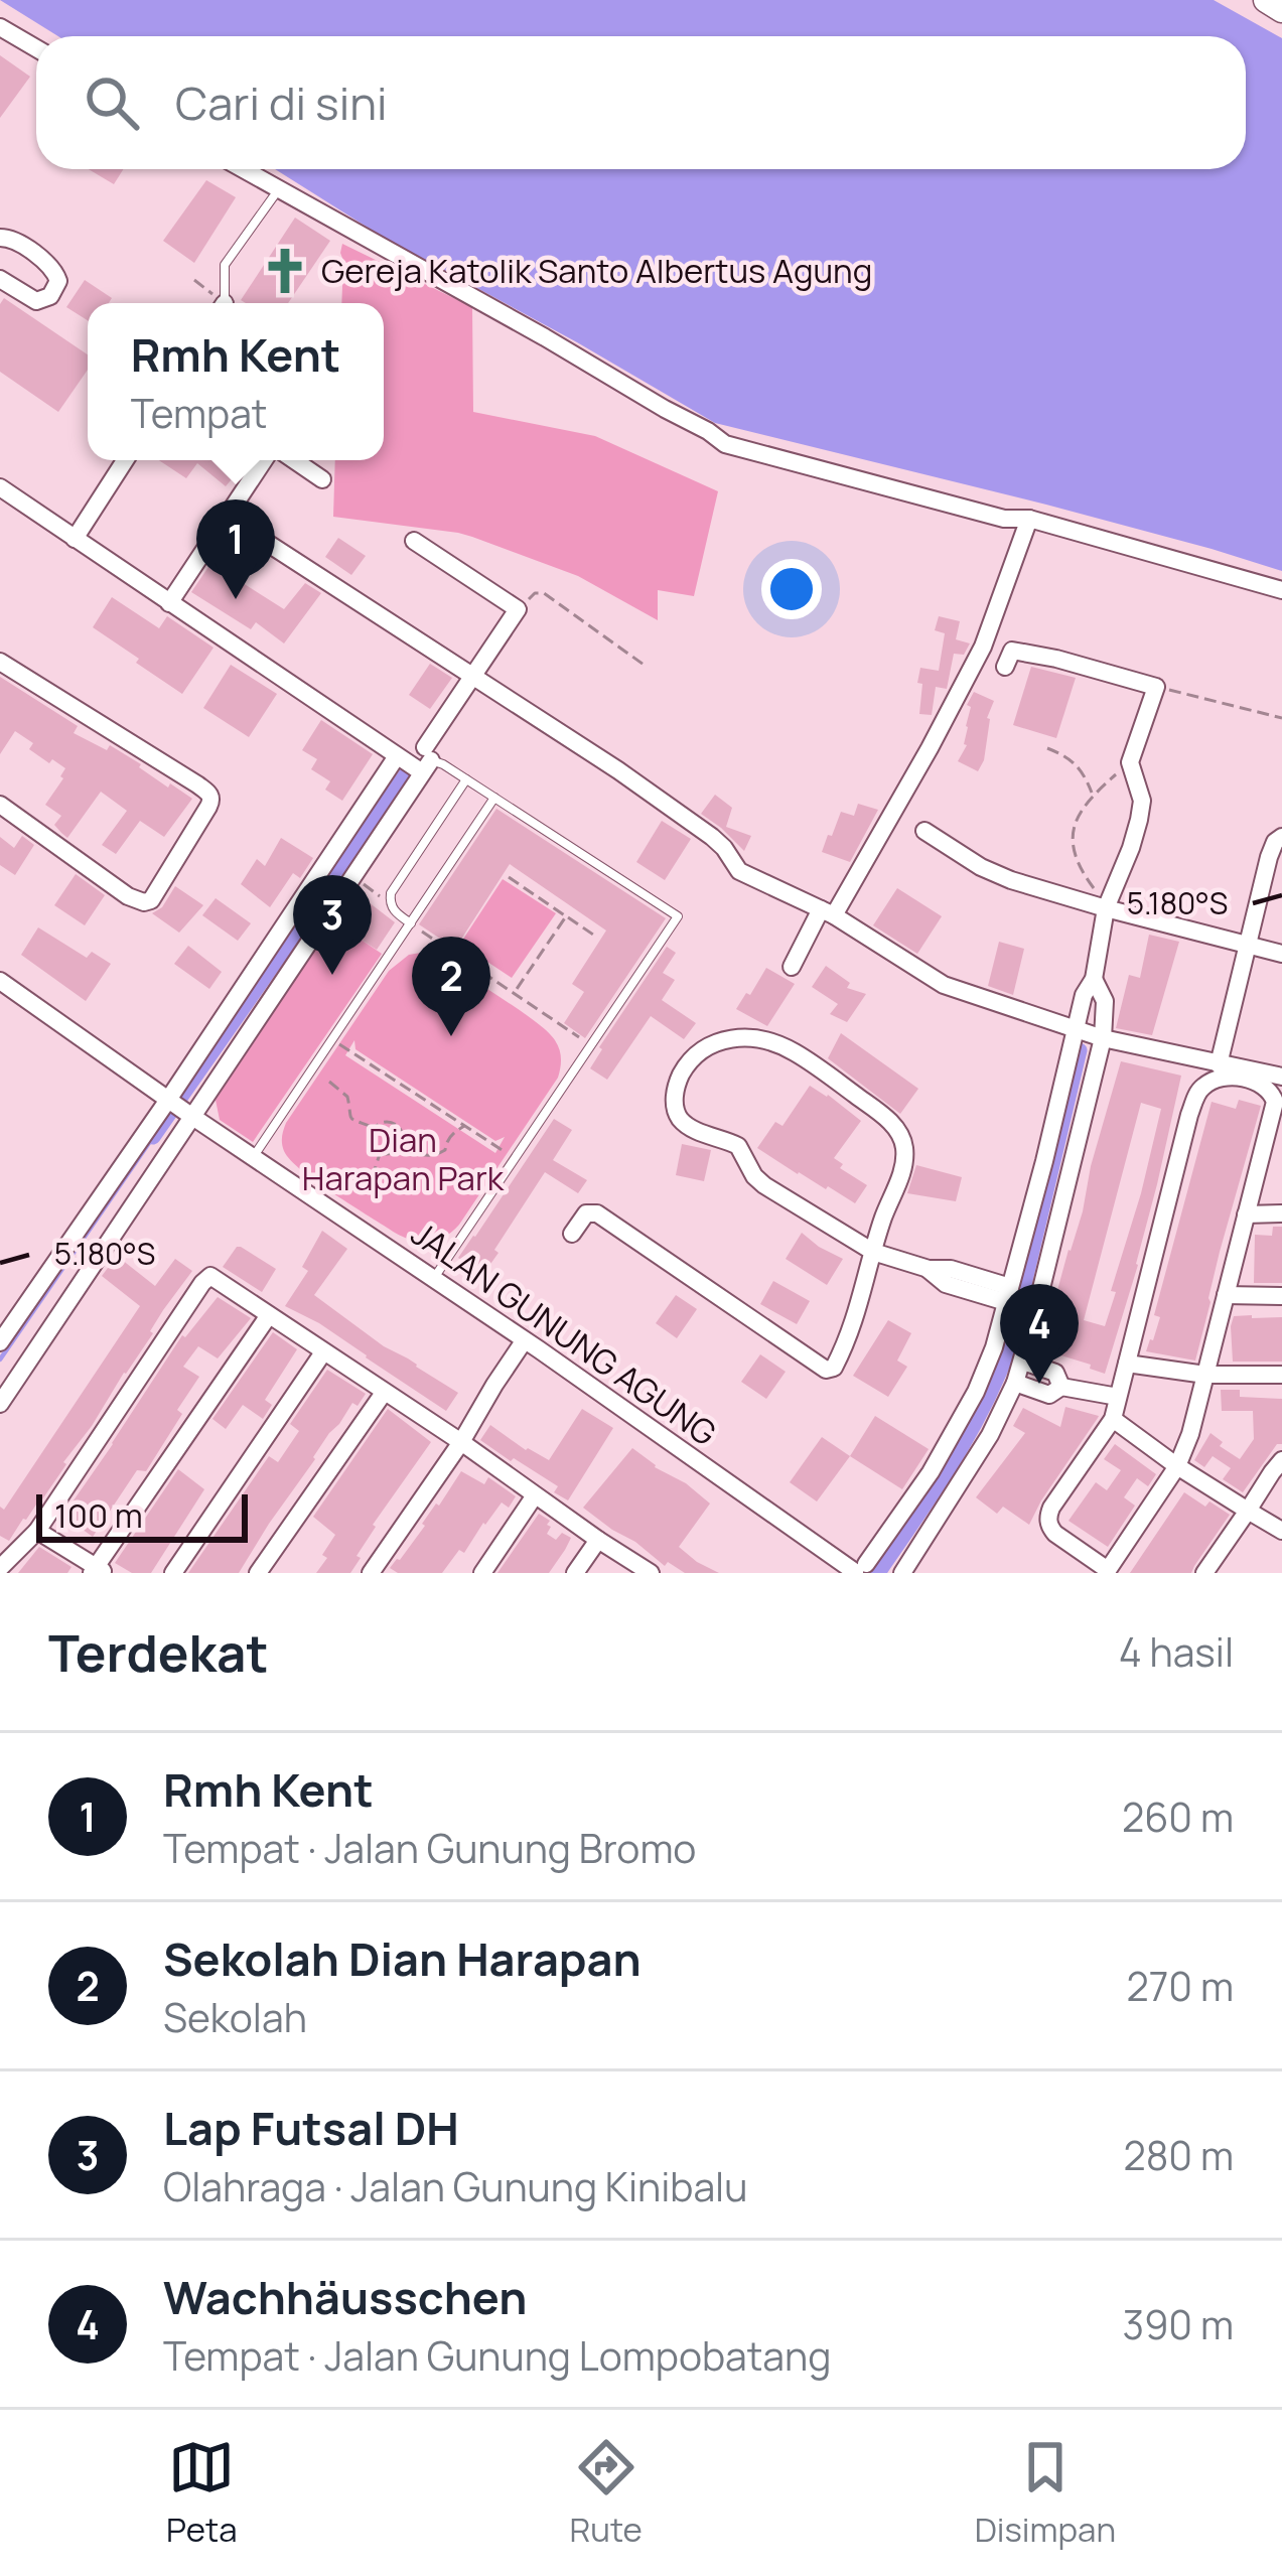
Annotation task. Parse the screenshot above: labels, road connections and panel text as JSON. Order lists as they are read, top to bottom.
{
  "streets": {
    "street": ["JALAN GUNUNG AGUNG"]
  },
  "parks": ["Dian Harapan Park"],
  "places": {
    "church": ["Gereja Katolik Santo Albertus Agung"]
  },
  "scale_bar": "100 m",
  "page": {
    "search": "Cari di sini",
    "popup": ["Rmh Kent", "Tempat"],
    "pins": [
      "1",
      "3",
      "2",
      "4"
    ],
    "scale": "100 m",
    "heading": ["Terdekat", "4 hasil"],
    "list": [
      {
        "mark": "1",
        "name": "Rmh Kent",
        "note": "Tempat · Jalan Gunung Bromo",
        "value": "260 m"
      },
      {
        "mark": "2",
        "name": "Sekolah Dian Harapan",
        "note": "Sekolah",
        "value": "270 m"
      },
      {
        "mark": "3",
        "name": "Lap Futsal DH",
        "note": "Olahraga · Jalan Gunung Kinibalu",
        "value": "280 m"
      },
      {
        "mark": "4",
        "name": "Wachhäusschen",
        "note": "Tempat · Jalan Gunung Lompobatang",
        "value": "390 m"
      }
    ],
    "nav": ["Peta", "Rute", "Disimpan"]
  },
  "coordinates": ["5.180°S"]
}
